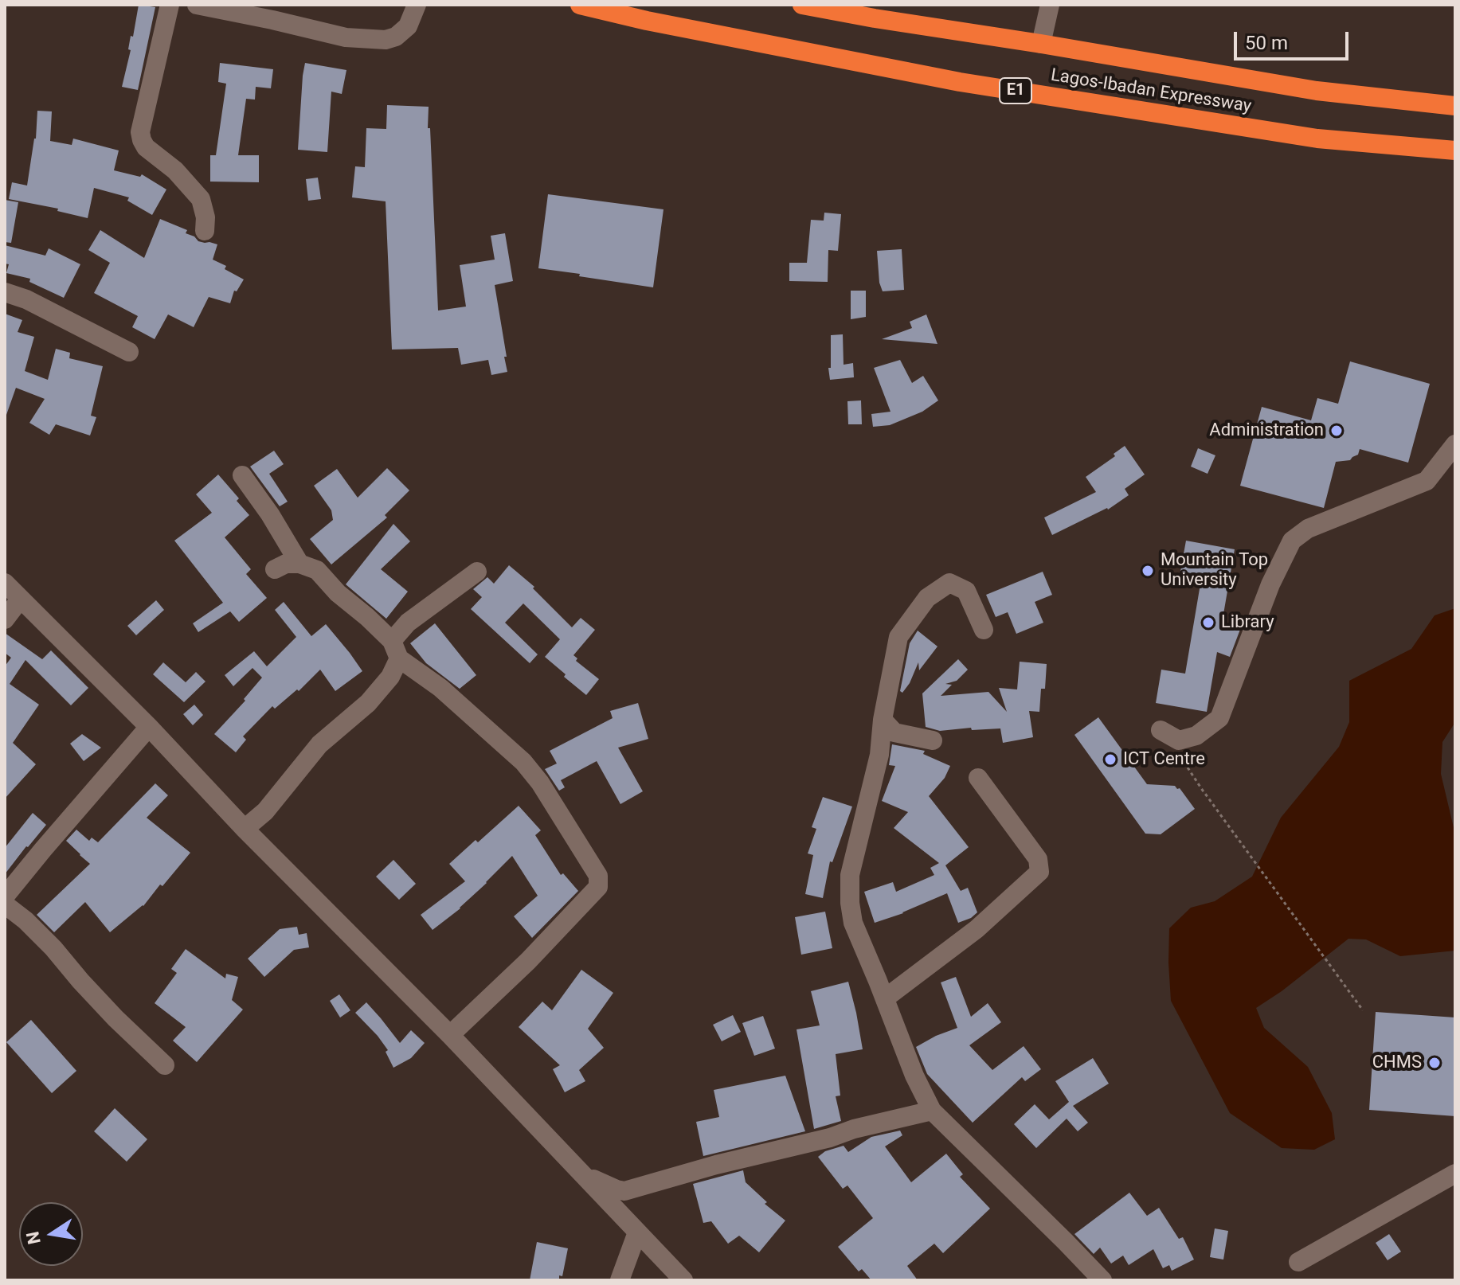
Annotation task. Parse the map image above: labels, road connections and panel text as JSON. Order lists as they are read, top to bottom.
{
  "streets": {
    "highway": ["E1", "Lagos-Ibadan Expressway"]
  },
  "places": [
    "Administration",
    "Mountain Top University",
    "Library",
    "ICT Centre",
    "CHMS"
  ],
  "scale_bar": "50 m",
  "north": "left"
}
